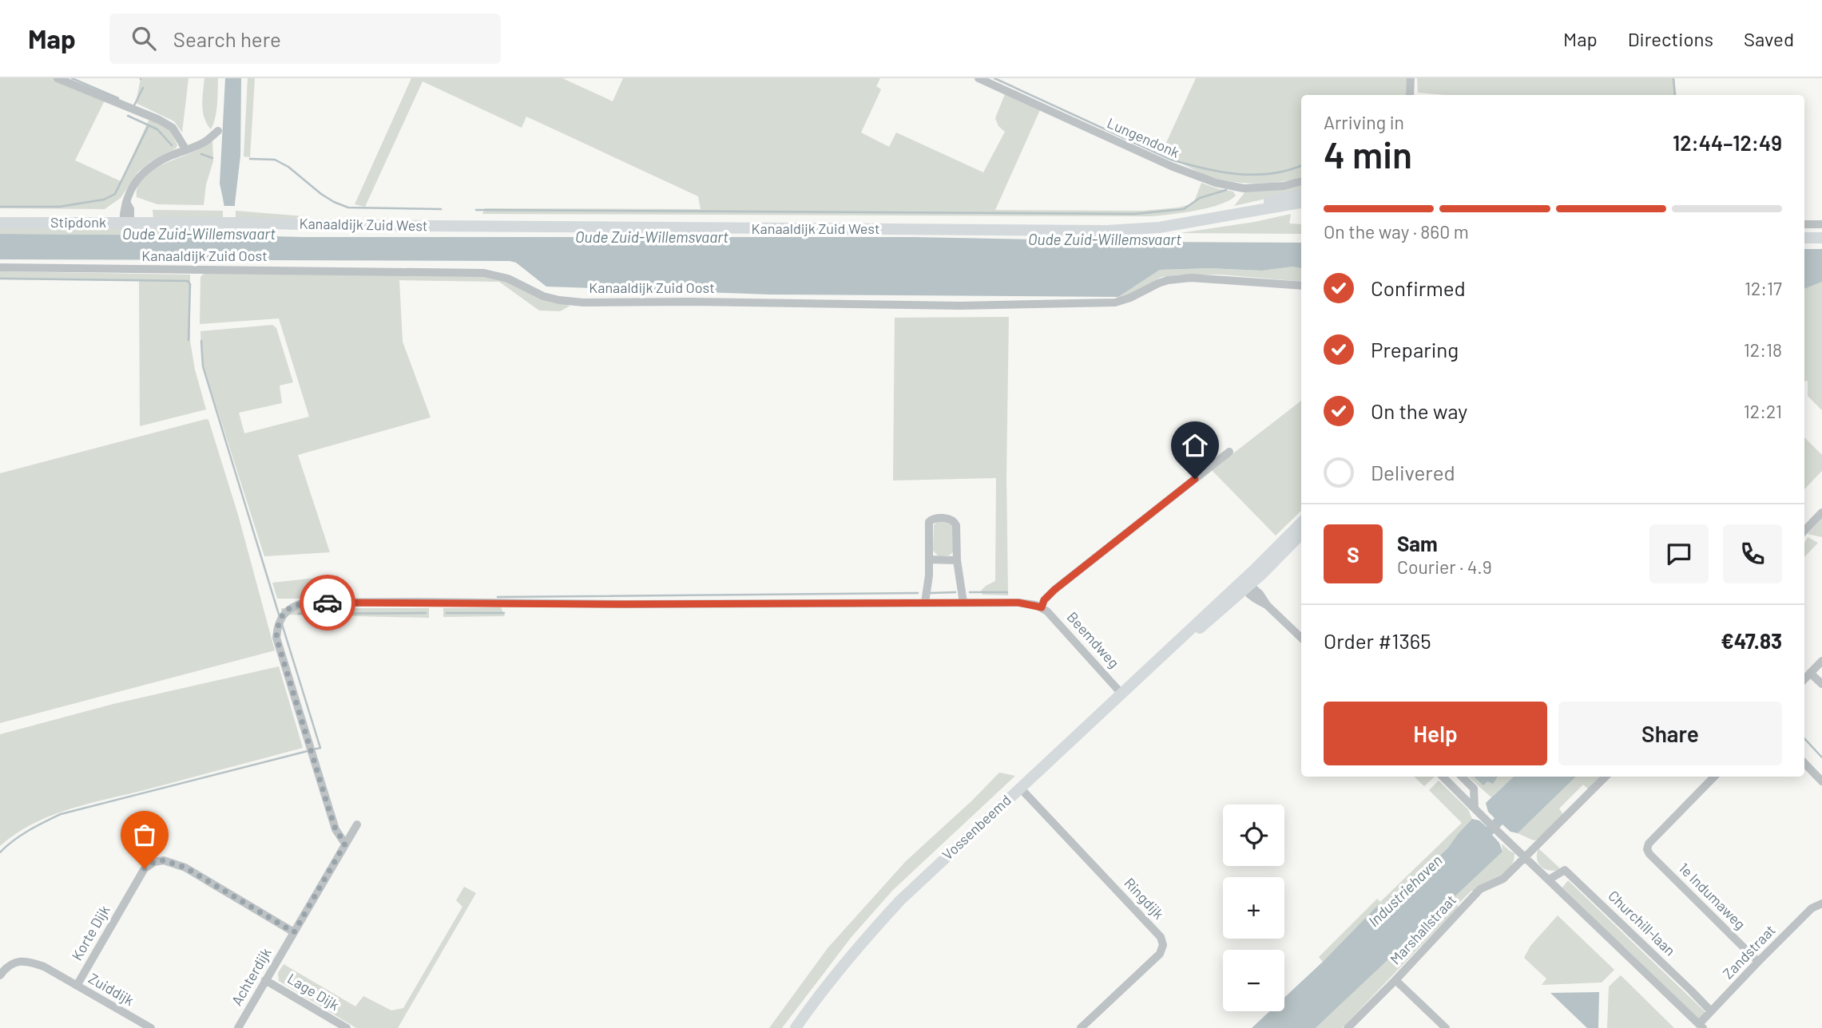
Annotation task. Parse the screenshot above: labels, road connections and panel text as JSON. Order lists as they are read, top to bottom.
{
  "streets": {
    "main road": ["Stipdonk", "Kanaaldijk Zuid West", "Vossenbeemd"],
    "street": [
      "Lungendonk",
      "Kanaaldijk Zuid Oost",
      "Beemdweg",
      "1e Indumaweg",
      "Ringdijk",
      "Churchill-laan",
      "Marshallstraat",
      "Korte Dijk",
      "Zandstraat",
      "Achterdijk",
      "Zuiddijk",
      "Lage Dijk"
    ]
  },
  "crossings": [
    ["Stipdonk", "Kanaaldijk Zuid West"],
    ["Beemdweg", "Vossenbeemd"],
    ["Vossenbeemd", "Ringdijk"],
    ["1e Indumaweg", "Zandstraat"],
    ["Churchill-laan", "Zandstraat"],
    ["Korte Dijk", "Achterdijk"],
    ["Korte Dijk", "Zuiddijk"],
    ["Achterdijk", "Lage Dijk"]
  ],
  "water": ["Oude Zuid-Willemsvaart", "Industriehaven"],
  "page": {
    "header": "Map",
    "search": "Search here",
    "nav": ["Map", "Directions", "Saved"],
    "heading": ["4 min", "Arriving in", "12:44–12:49"],
    "panel": [
      "Sam",
      "Courier · 4.9",
      "Order #1365",
      "€47.83"
    ],
    "bar": "On the way · 860 m",
    "list": [
      ["Confirmed", "12:17"],
      ["Preparing", "12:18"],
      ["On the way", "12:21"],
      "Delivered"
    ],
    "round": "S",
    "buttons": ["Help", "Share"],
    "map_buttons": ["+", "−"]
  }
}
